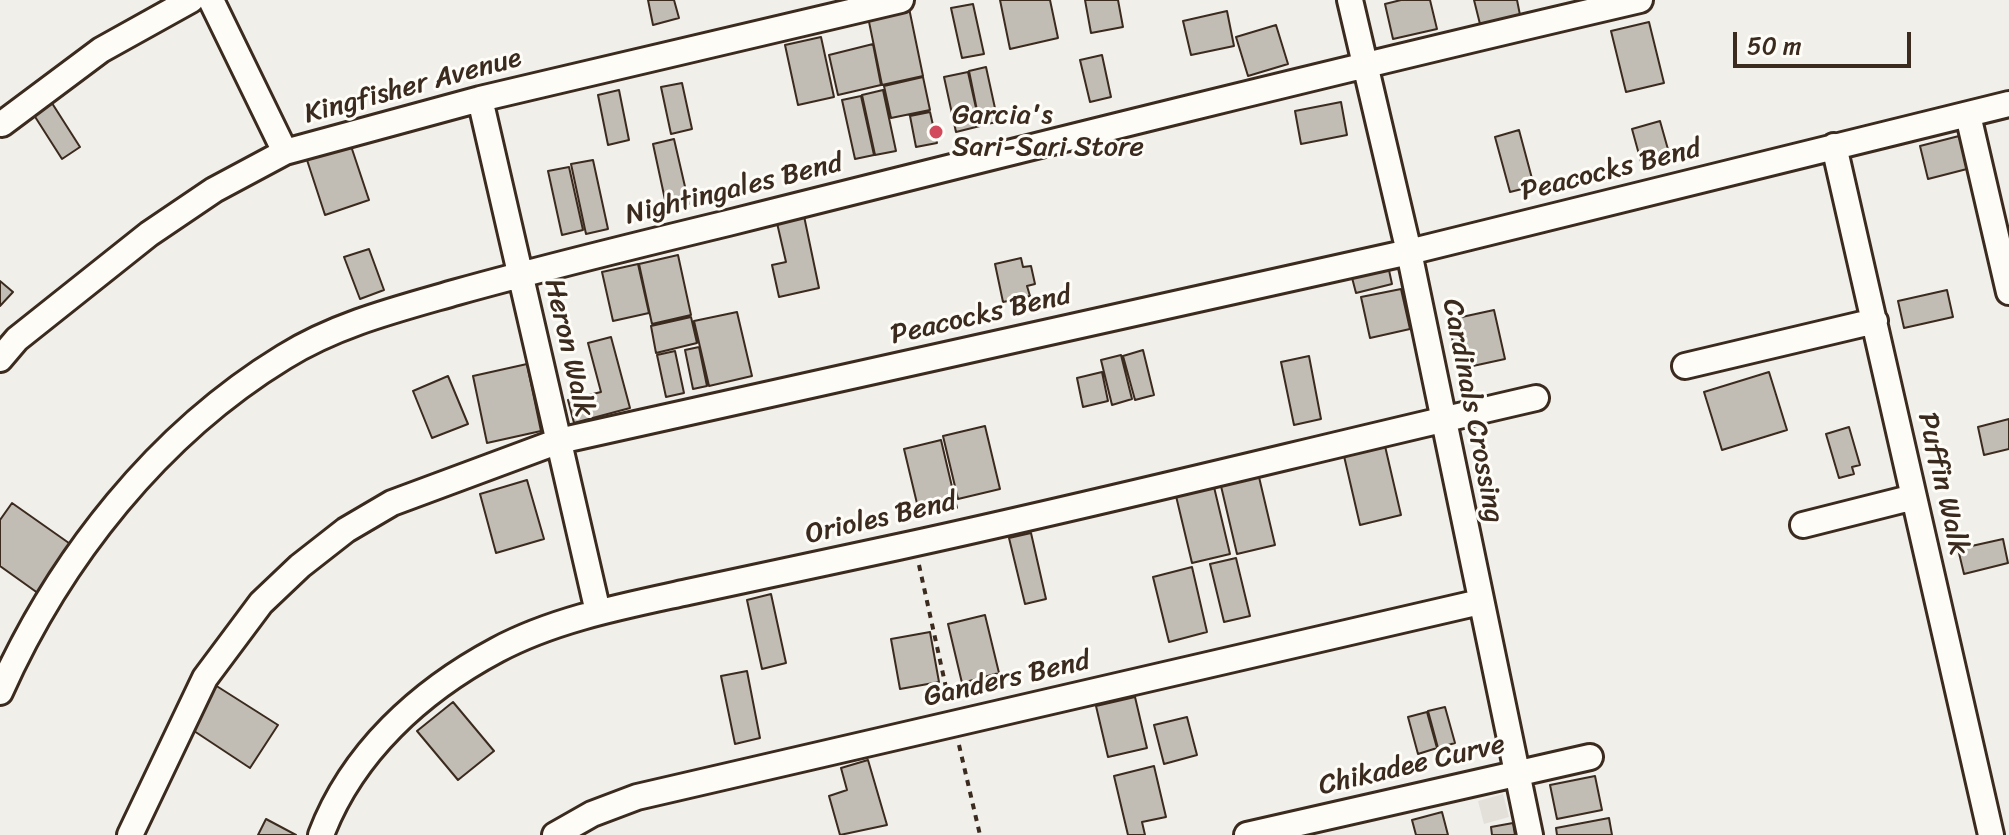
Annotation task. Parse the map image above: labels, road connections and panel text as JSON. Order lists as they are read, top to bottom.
{
  "streets": {
    "street": [
      "Kingfisher Avenue",
      "Peacocks Bend",
      "Nightingales Bend",
      "Heron Walk",
      "Cardinals Crossing",
      "Puffin Walk",
      "Orioles Bend",
      "Ganders Bend",
      "Chikadee Curve"
    ]
  },
  "crossings": [
    ["Kingfisher Avenue", "Heron Walk"],
    ["Peacocks Bend", "Heron Walk"],
    ["Peacocks Bend", "Cardinals Crossing"],
    ["Peacocks Bend", "Puffin Walk"],
    ["Nightingales Bend", "Heron Walk"],
    ["Nightingales Bend", "Cardinals Crossing"],
    ["Heron Walk", "Orioles Bend"],
    ["Cardinals Crossing", "Orioles Bend"],
    ["Cardinals Crossing", "Ganders Bend"],
    ["Cardinals Crossing", "Chikadee Curve"]
  ],
  "places": ["Garcia's Sari-Sari Store"],
  "scale_bar": "50 m"
}
